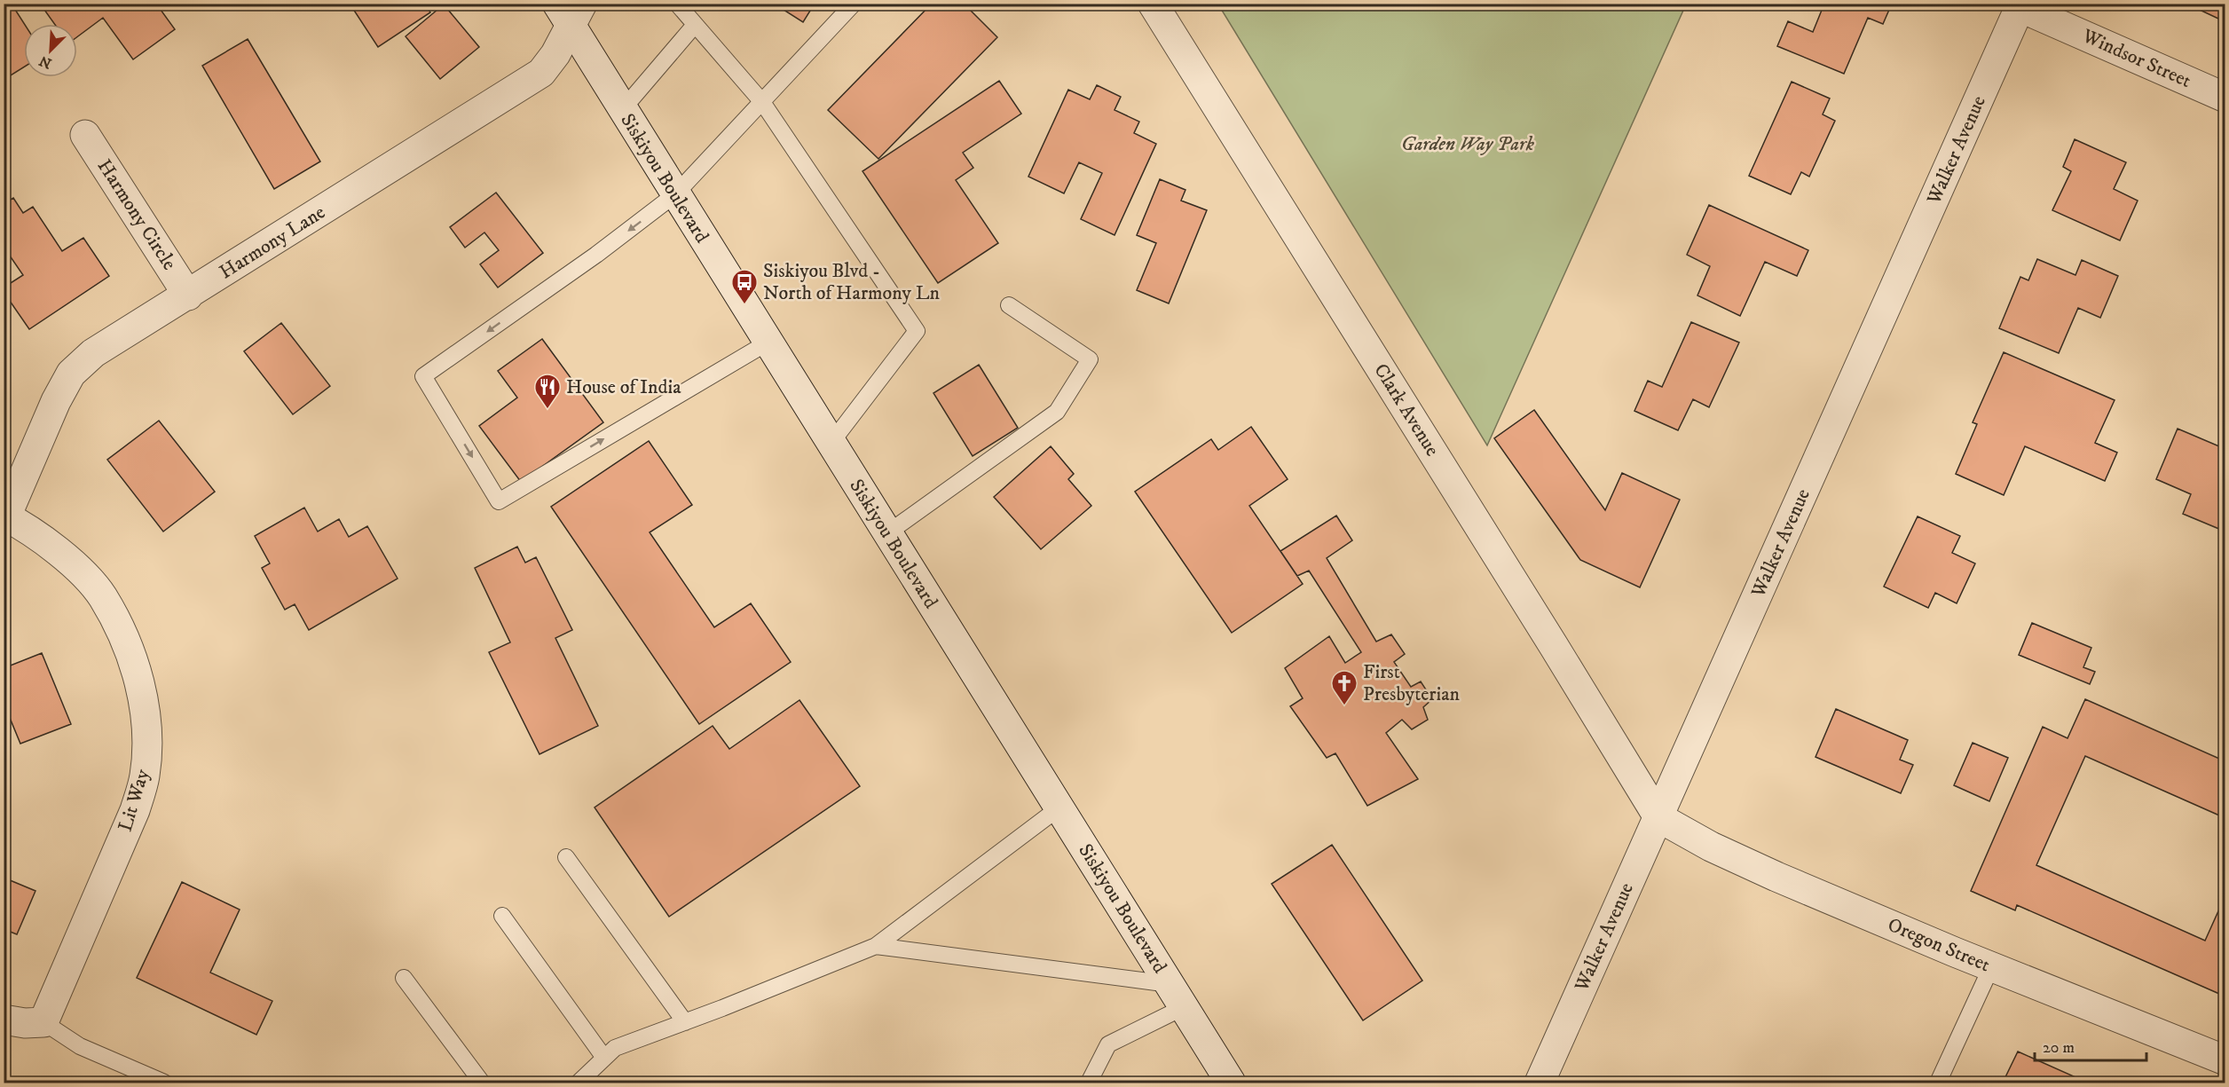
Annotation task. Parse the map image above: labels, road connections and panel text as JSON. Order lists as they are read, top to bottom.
{
  "streets": {
    "street": [
      "Windsor Street",
      "Walker Avenue",
      "Siskiyou Boulevard",
      "Harmony Circle",
      "Harmony Lane",
      "Clark Avenue",
      "Lit Way",
      "Oregon Street"
    ]
  },
  "crossings": [
    ["Windsor Street", "Walker Avenue"],
    ["Walker Avenue", "Clark Avenue"],
    ["Walker Avenue", "Oregon Street"],
    ["Siskiyou Boulevard", "Harmony Lane"],
    ["Harmony Circle", "Harmony Lane"],
    ["Harmony Lane", "Lit Way"],
    ["Clark Avenue", "Oregon Street"]
  ],
  "parks": ["Garden Way Park"],
  "places": {
    "bus stop": ["Siskiyou Blvd - North of Harmony Ln"],
    "restaurant": ["House of India"],
    "church": ["First Presbyterian"]
  },
  "scale_bar": "20 m",
  "north": "bottom left"
}
